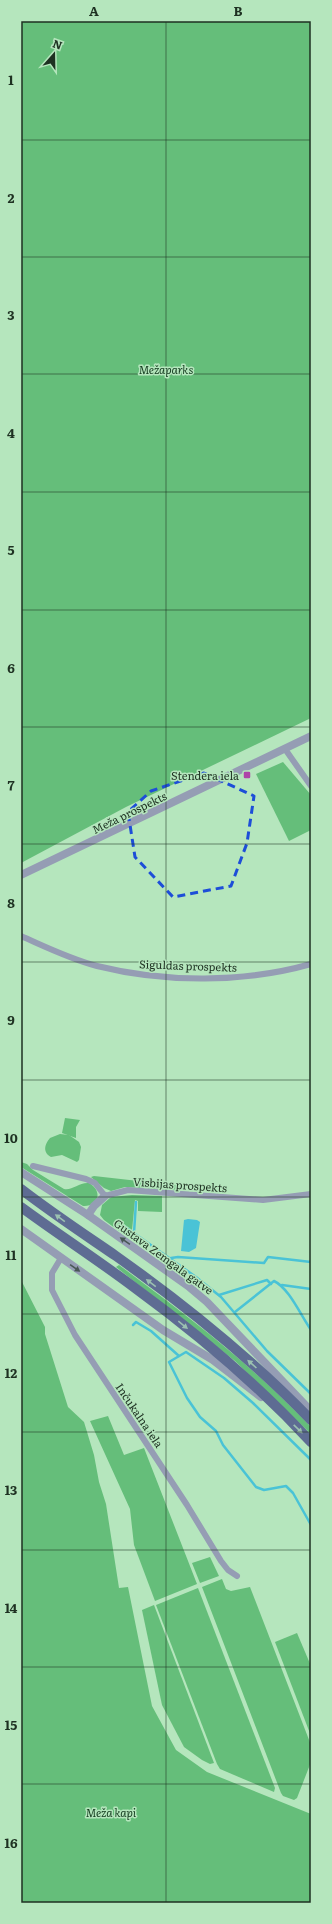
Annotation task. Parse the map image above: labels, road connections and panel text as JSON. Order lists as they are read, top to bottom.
{
  "streets": {
    "street": [
      "Meža prospekts",
      "Siguldas prospekts",
      "Visbijas prospekts",
      "Gustava Zemgala gatve",
      "Inčukalna iela"
    ]
  },
  "parks": ["Mežaparks", "Meža kapi"],
  "places": {
    "transit": ["Stendera iela"]
  },
  "north": "top",
  "grid": {
    "columns": ["A", "B"],
    "rows": [
      "1",
      "2",
      "3",
      "4",
      "5",
      "6",
      "7",
      "8",
      "9",
      "10",
      "11",
      "12",
      "13",
      "14",
      "15",
      "16"
    ]
  }
}
